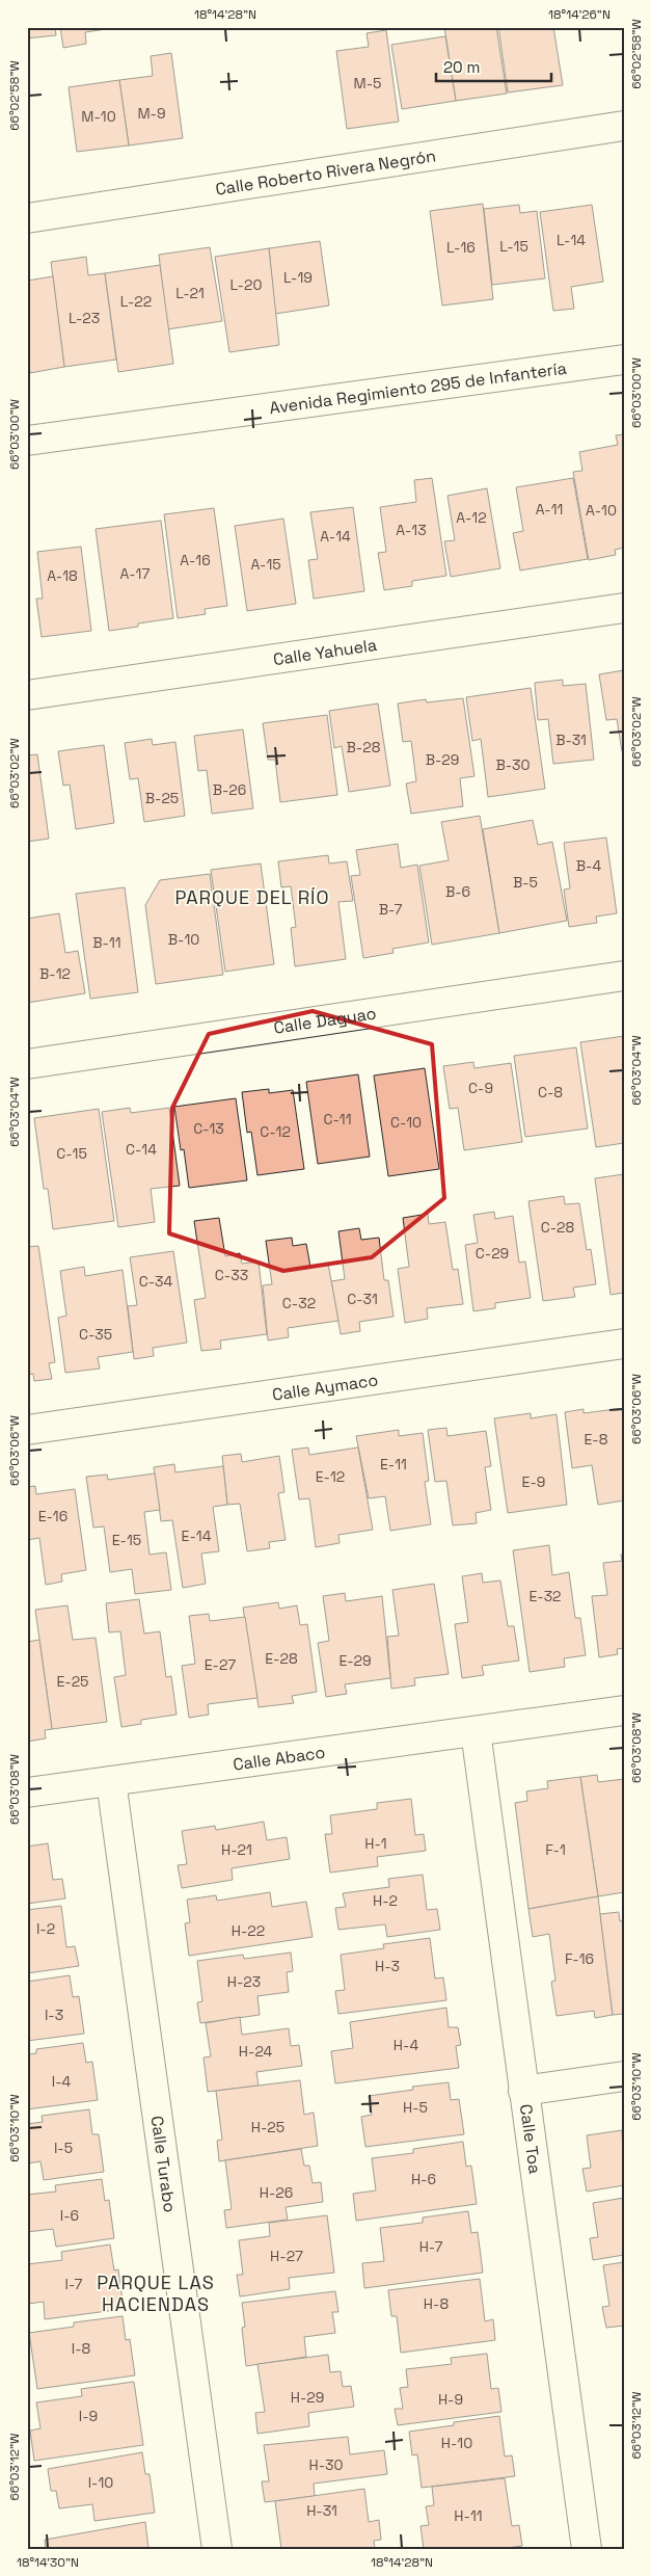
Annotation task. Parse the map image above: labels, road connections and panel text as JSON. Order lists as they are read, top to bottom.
{
  "streets": {
    "street": [
      "Calle Roberto Rivera Negrón",
      "Avenida Regimiento 295 de Infantería",
      "Calle Yahuela",
      "Calle Daguao",
      "Calle Aymaco",
      "Calle Abaco",
      "Calle Toa",
      "Calle Turabo"
    ]
  },
  "crossings": [
    ["Calle Abaco", "Calle Toa"],
    ["Calle Abaco", "Calle Turabo"]
  ],
  "districts": ["PARQUE DEL RÍO", "PARQUE LAS HACIENDAS"],
  "house_numbers": [
    "M-5",
    "M-9",
    "M-10",
    "L-14",
    "L-15",
    "L-16",
    "L-19",
    "L-20",
    "L-21",
    "L-22",
    "L-23",
    "A-11",
    "A-10",
    "A-12",
    "A-13",
    "A-14",
    "A-16",
    "A-15",
    "A-17",
    "A-18",
    "B-31",
    "B-28",
    "B-29",
    "B-30",
    "B-26",
    "B-25",
    "B-4",
    "B-5",
    "B-6",
    "B-7",
    "B-10",
    "B-11",
    "B-12",
    "C-9",
    "C-8",
    "C-11",
    "C-10",
    "C-13",
    "C-12",
    "C-14",
    "C-15",
    "C-28",
    "C-29",
    "C-33",
    "C-34",
    "C-31",
    "C-32",
    "C-35",
    "E-8",
    "E-11",
    "E-12",
    "E-9",
    "E-16",
    "E-14",
    "E-15",
    "E-32",
    "E-28",
    "E-29",
    "E-27",
    "E-25",
    "H-1",
    "H-21",
    "F-1",
    "H-2",
    "I-2",
    "H-22",
    "F-16",
    "H-3",
    "H-23",
    "I-3",
    "H-4",
    "H-24",
    "I-4",
    "H-5",
    "H-25",
    "I-5",
    "H-6",
    "H-26",
    "I-6",
    "H-7",
    "H-27",
    "I-7",
    "H-8",
    "I-8",
    "H-29",
    "H-9",
    "I-9",
    "H-10",
    "H-30",
    "I-10",
    "H-31",
    "H-11"
  ],
  "scale_bar": "20 m",
  "coordinates": [
    "18°14'28\"N",
    "18°14'26\"N",
    "66°02'58\"W",
    "66°03'00\"W",
    "66°03'02\"W",
    "66°03'04\"W",
    "66°03'06\"W",
    "66°03'08\"W",
    "66°03'10\"W",
    "66°03'12\"W",
    "18°14'30\"N"
  ]
}
